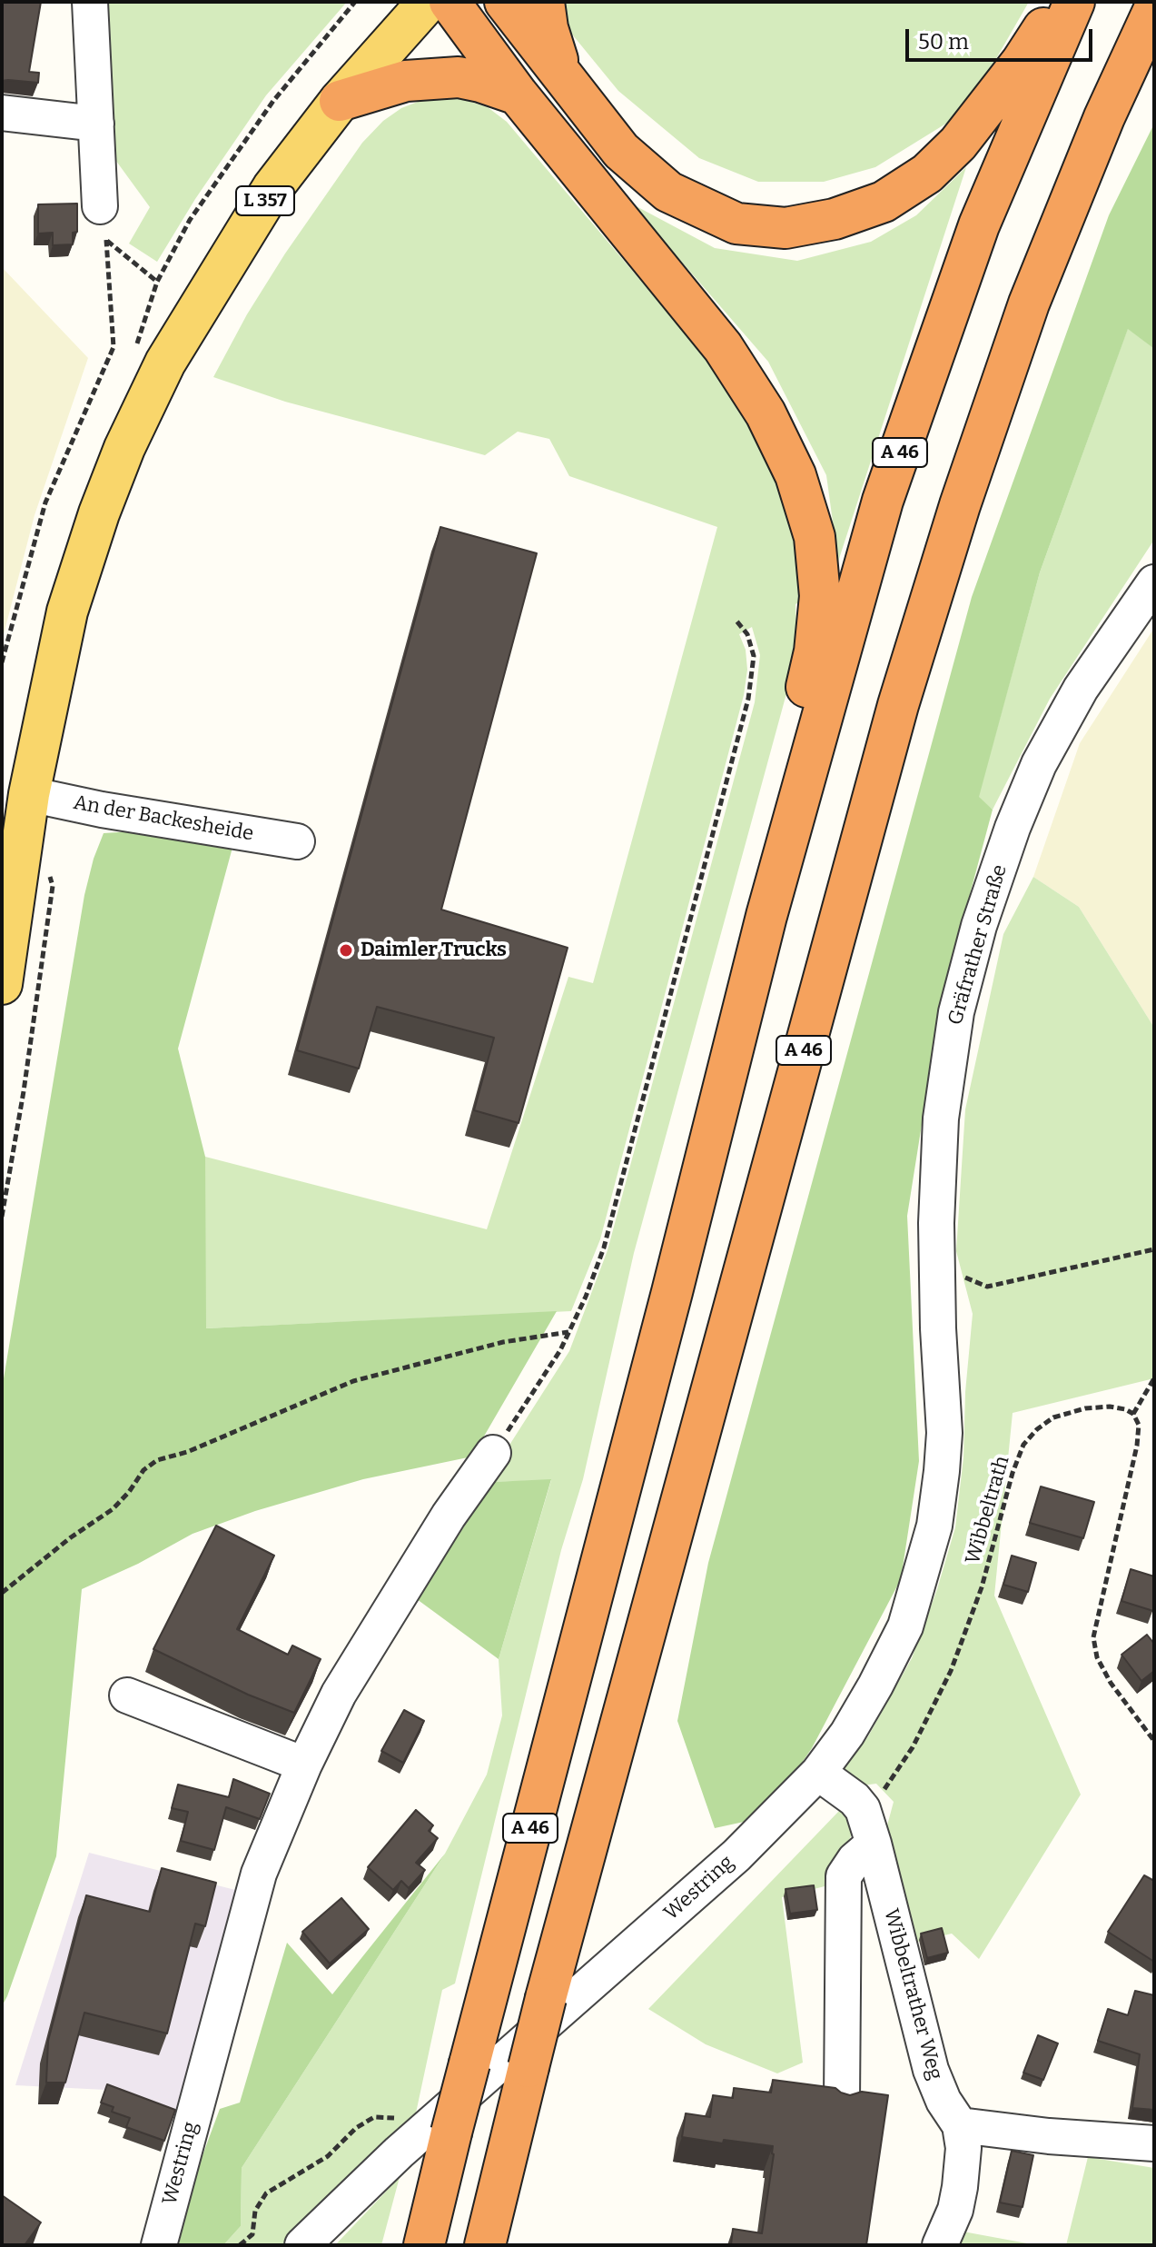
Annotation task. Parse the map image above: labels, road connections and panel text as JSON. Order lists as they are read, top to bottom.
{
  "streets": {
    "highway": ["A 46"],
    "main road": ["L 357"],
    "street": [
      "An der Backesheide",
      "Gräfrather Straße",
      "Westring",
      "Wibbeltrather Weg"
    ],
    "path": ["Wibbeltrath"]
  },
  "crossings": [
    ["L 357", "An der Backesheide"],
    ["A 46", "Westring"],
    ["Gräfrather Straße", "Westring"],
    ["Wibbeltrath", "Wibbeltrather Weg"]
  ],
  "places": ["Daimler Trucks"],
  "scale_bar": "50 m"
}
